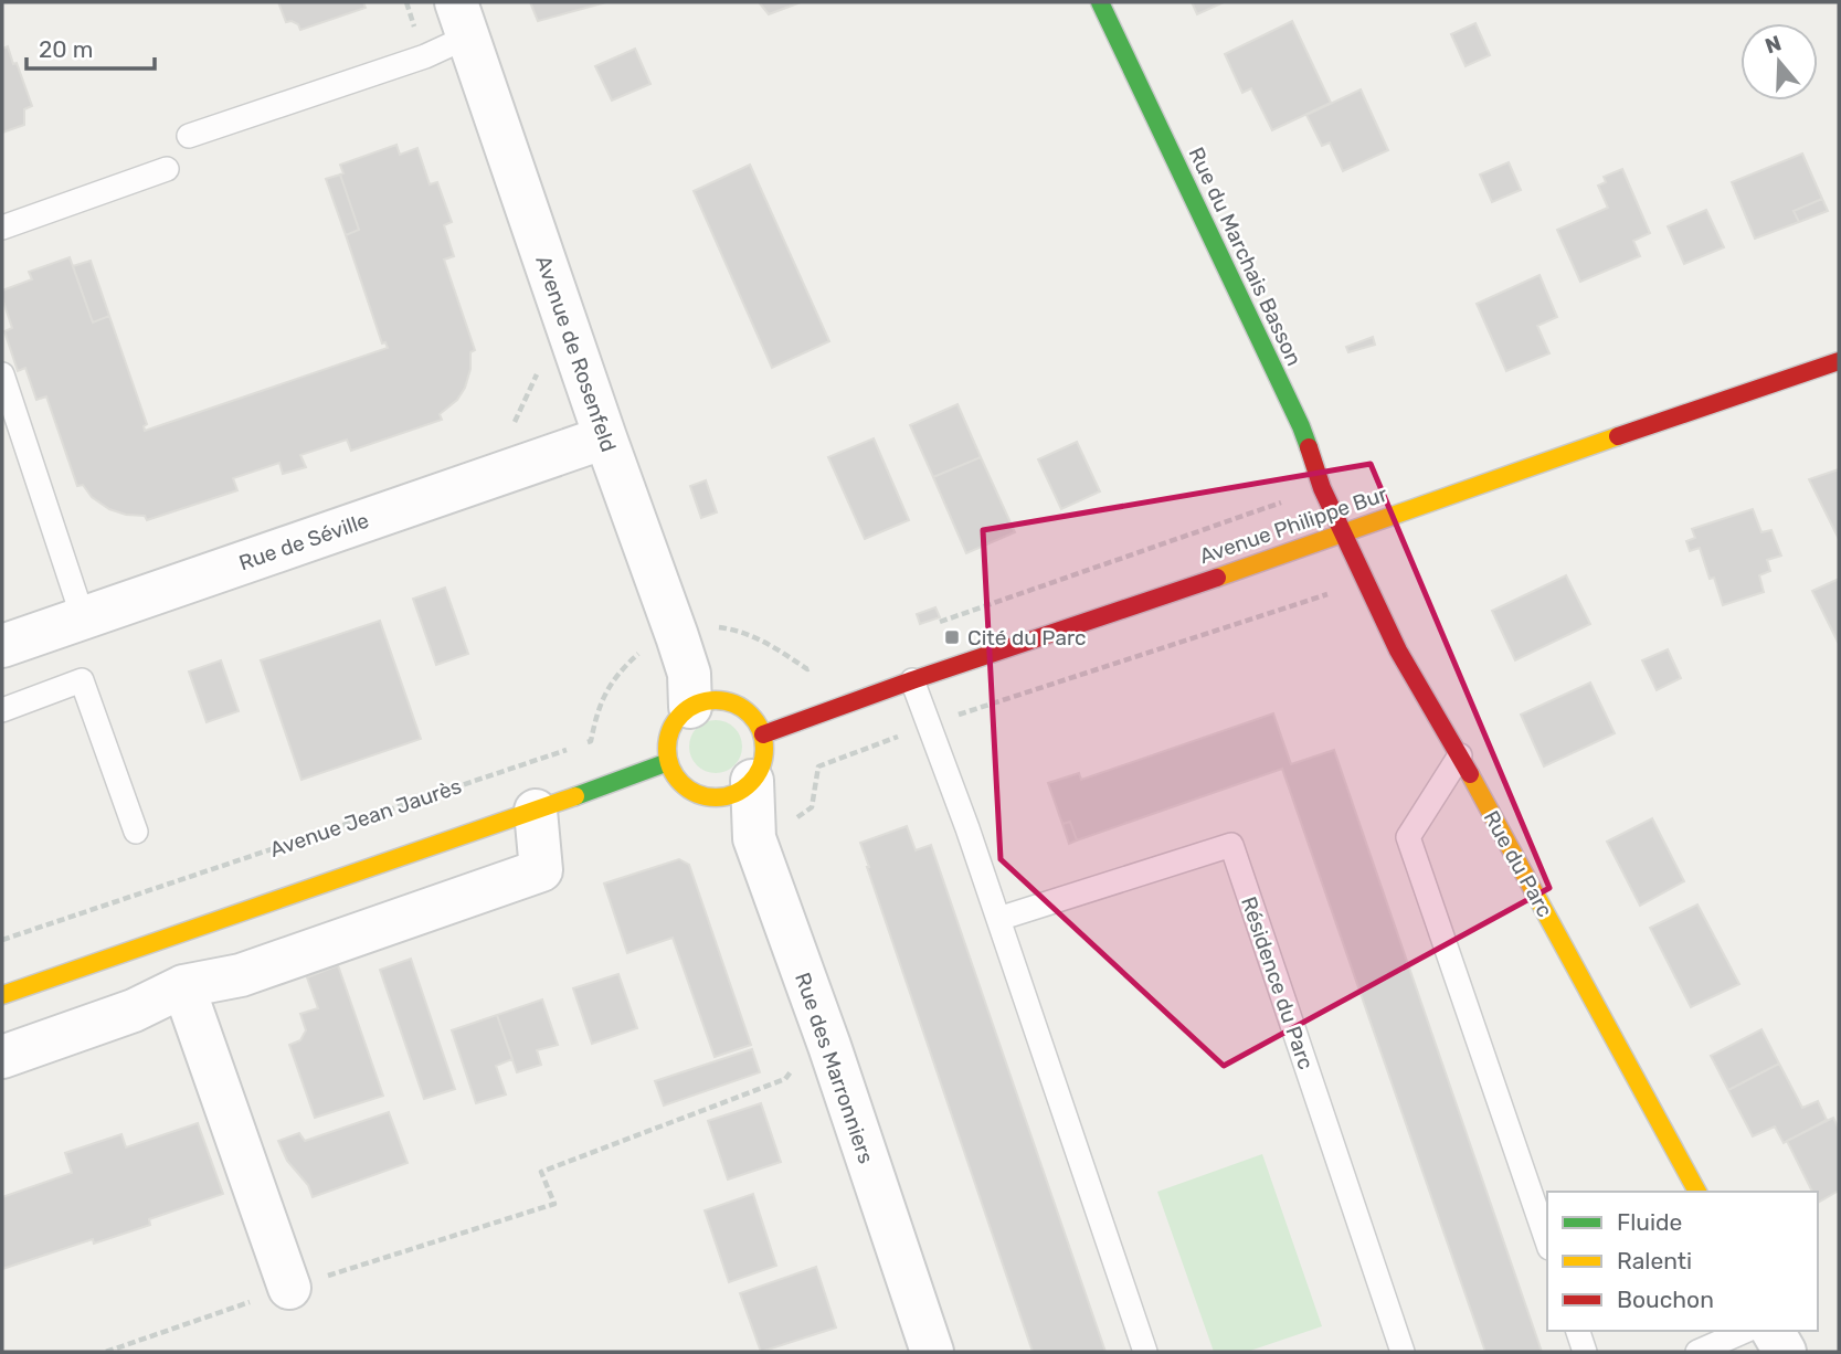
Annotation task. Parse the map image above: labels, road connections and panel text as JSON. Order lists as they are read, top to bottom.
{
  "streets": {
    "street": [
      "Rue du Marchais Basson",
      "Avenue de Rosenfeld",
      "Avenue Philippe Bur",
      "Rue de Séville",
      "Rue du Parc",
      "Rue des Marronniers"
    ],
    "lane": ["Résidence du Parc"],
    "path": ["Avenue Jean Jaurès"]
  },
  "crossings": [
    ["Rue du Marchais Basson", "Avenue Philippe Bur"],
    ["Rue du Marchais Basson", "Rue du Parc"],
    ["Avenue de Rosenfeld", "Avenue Philippe Bur"],
    ["Avenue de Rosenfeld", "Rue de Séville"],
    ["Avenue de Rosenfeld", "Avenue Jean Jaurès"],
    ["Avenue de Rosenfeld", "Rue des Marronniers"],
    ["Avenue Philippe Bur", "Rue du Parc"],
    ["Avenue Philippe Bur", "Rue des Marronniers"]
  ],
  "places": {
    "transit": ["Cité du Parc"]
  },
  "legend": ["Fluide", "Ralenti", "Bouchon"],
  "scale_bar": "20 m",
  "north": "top"
}
